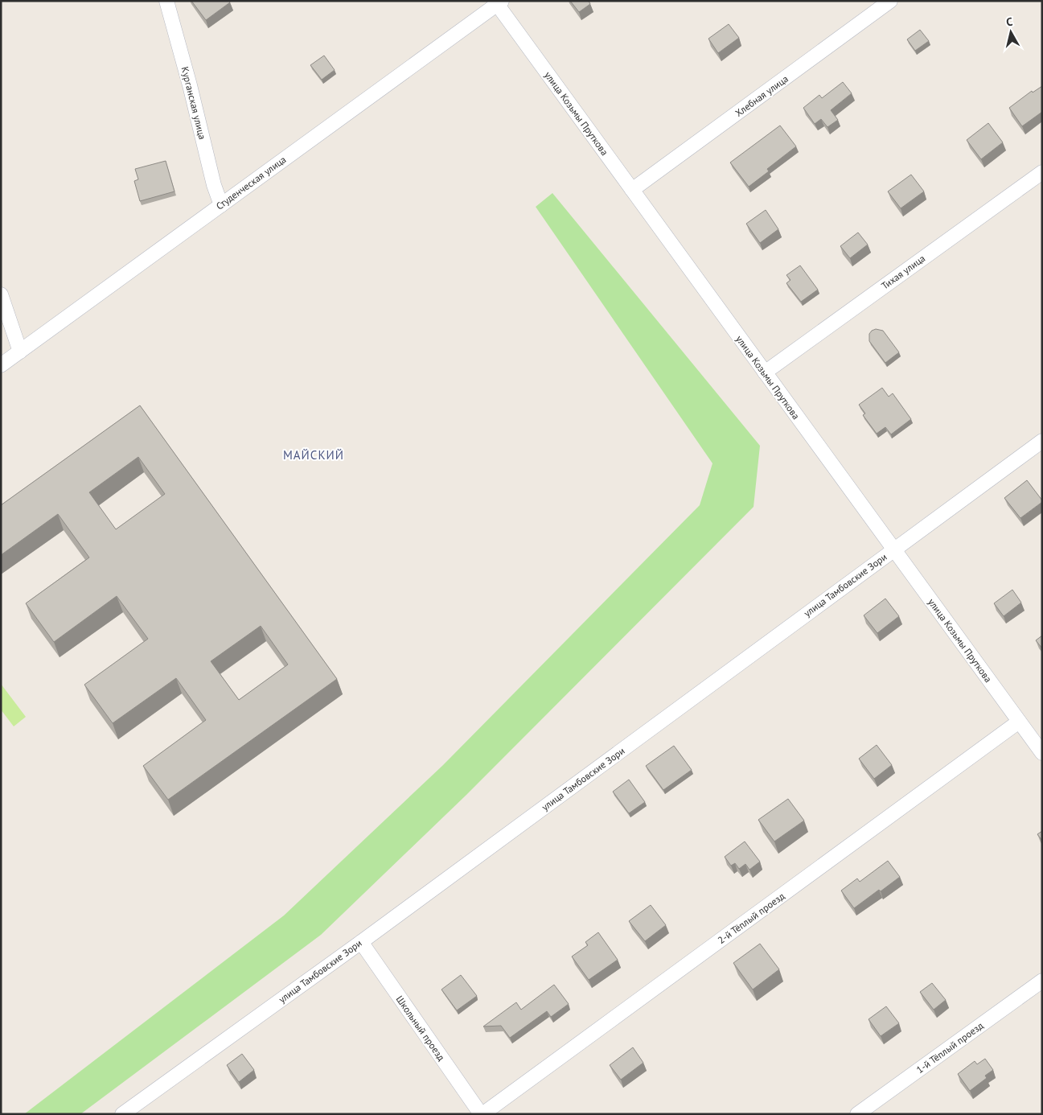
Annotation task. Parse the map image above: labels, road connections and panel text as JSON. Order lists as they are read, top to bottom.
{
  "streets": {
    "street": [
      "Хлебная улица",
      "Курганская улица",
      "улица Козьмы Пруткова",
      "Студенческая улица",
      "Тихая улица",
      "улица Тамбовские Зори",
      "2-й Тёплый проезд",
      "Школьный проезд",
      "1-й Тёплый проезд"
    ]
  },
  "crossings": [
    ["Хлебная улица", "улица Козьмы Пруткова"],
    ["Курганская улица", "Студенческая улица"],
    ["улица Козьмы Пруткова", "Студенческая улица"],
    ["улица Козьмы Пруткова", "Тихая улица"],
    ["улица Козьмы Пруткова", "улица Тамбовские Зори"],
    ["улица Козьмы Пруткова", "2-й Тёплый проезд"],
    ["улица Тамбовские Зори", "Школьный проезд"],
    ["2-й Тёплый проезд", "Школьный проезд"]
  ],
  "districts": ["МАЙСКИЙ"],
  "north": "top"
}
